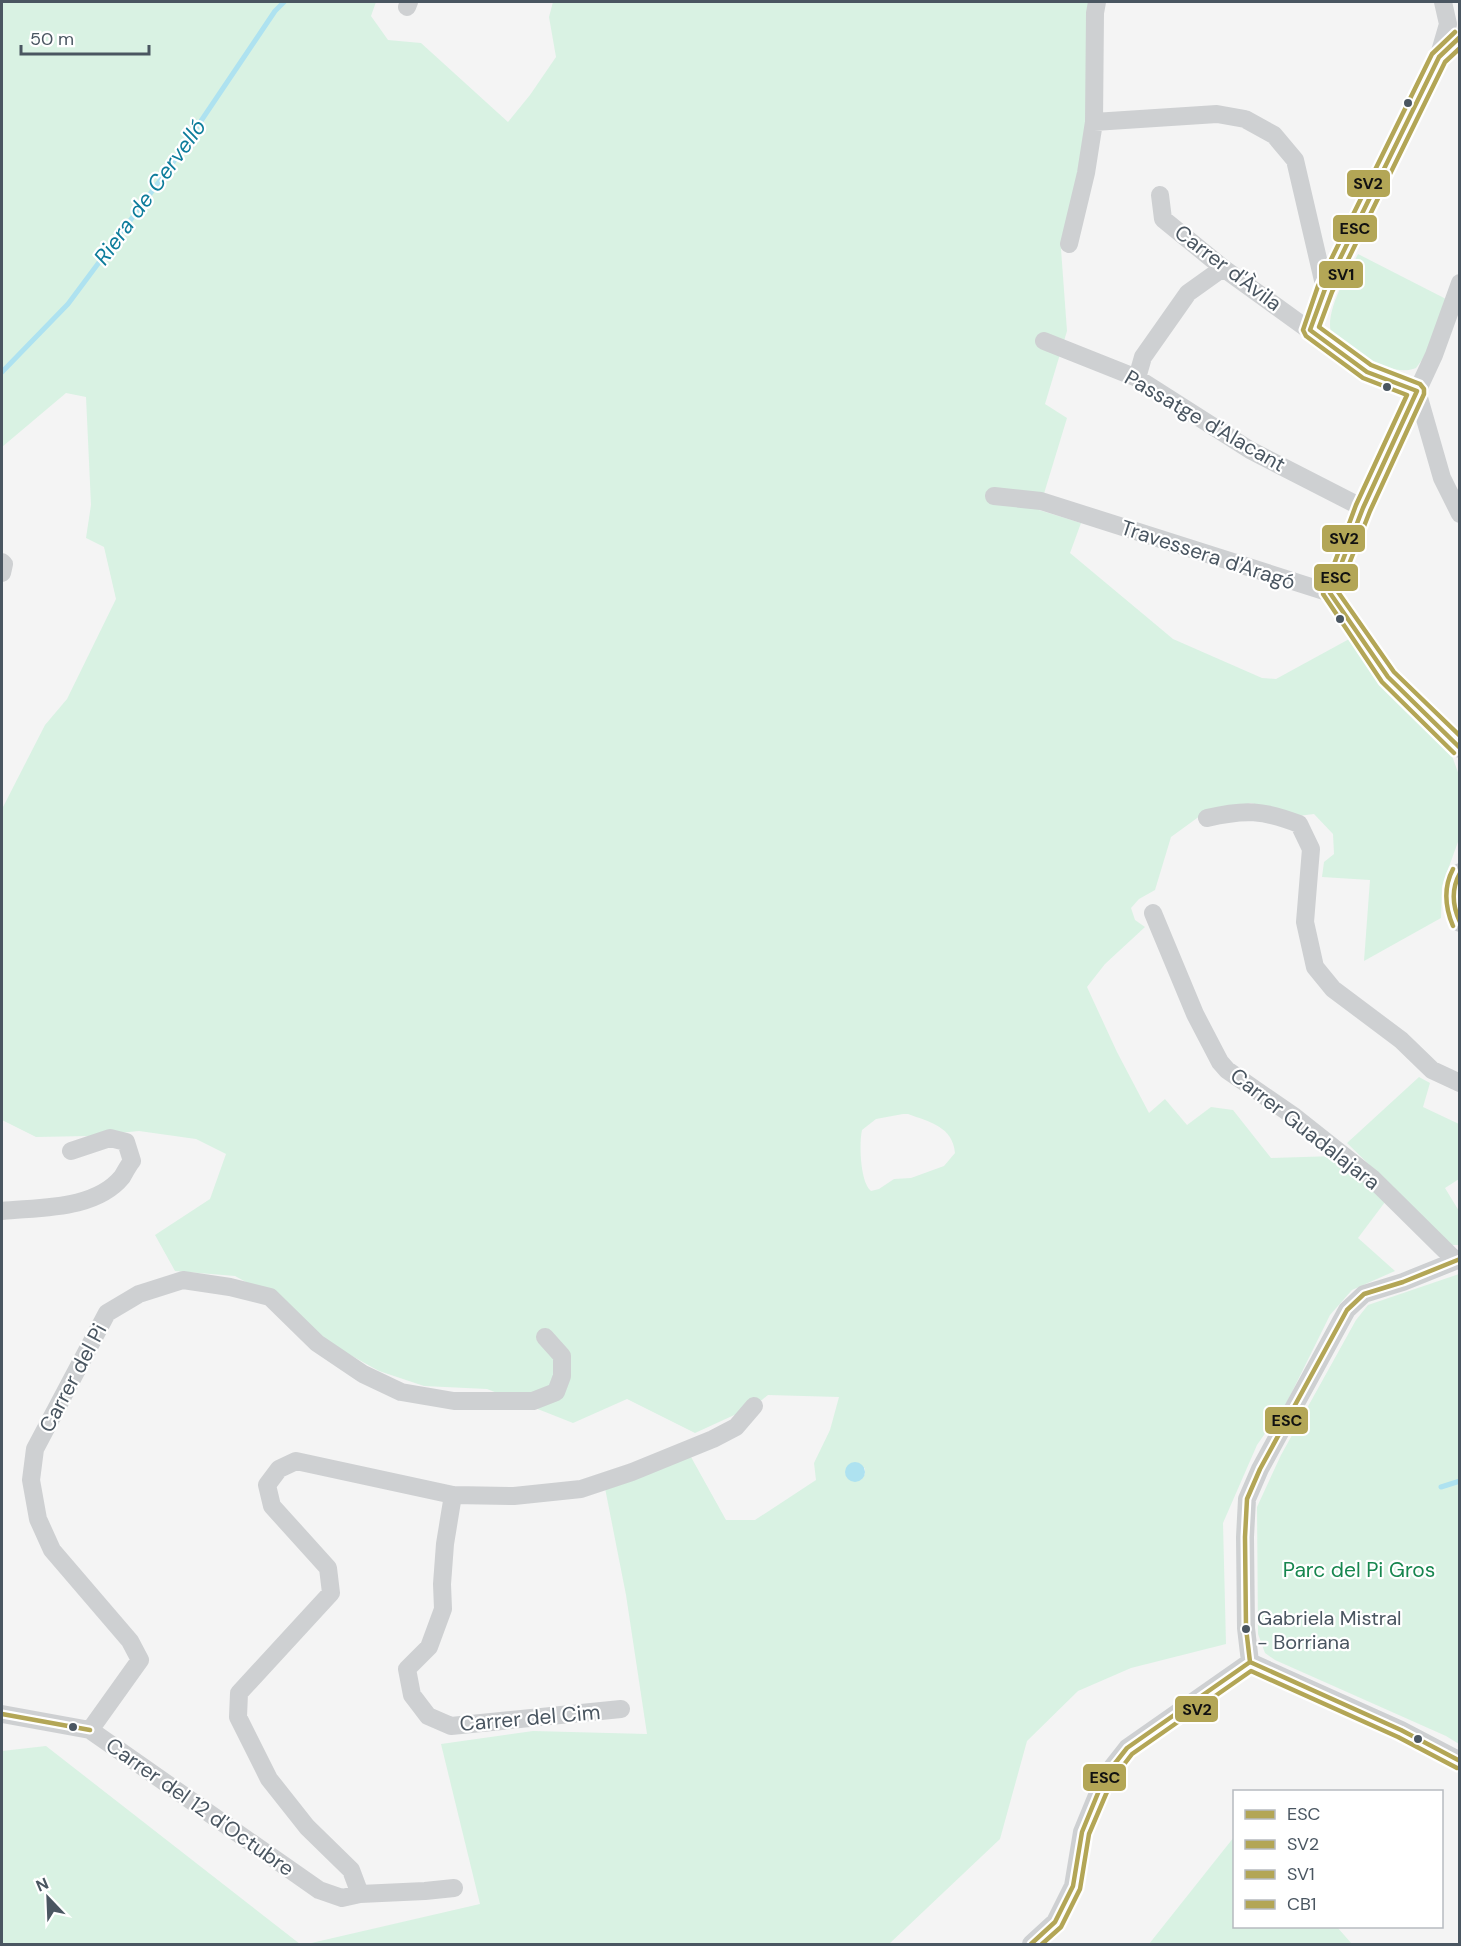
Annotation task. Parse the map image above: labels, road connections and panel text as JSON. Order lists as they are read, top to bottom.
{
  "streets": {
    "street": [
      "Carrer d'Àvila",
      "Passatge d'Alacant",
      "Travessera d'Aragó",
      "Carrer Guadalajara",
      "Carrer del Pi",
      "Carrer del Cim",
      "Carrer del 12 d'Octubre"
    ]
  },
  "crossings": [
    ["Carrer del Pi", "Carrer del 12 d'Octubre"]
  ],
  "water": ["Riera de Cervelló"],
  "parks": ["Parc del Pi Gros"],
  "places": ["Gabriela Mistral - Borriana"],
  "lines": [
    "transit line SV2",
    "transit line ESC",
    "transit line SV1",
    "transit line CB1"
  ],
  "legend": [
    "ESC",
    "SV2",
    "SV1",
    "CB1"
  ],
  "scale_bar": "50 m",
  "north": "top left"
}
